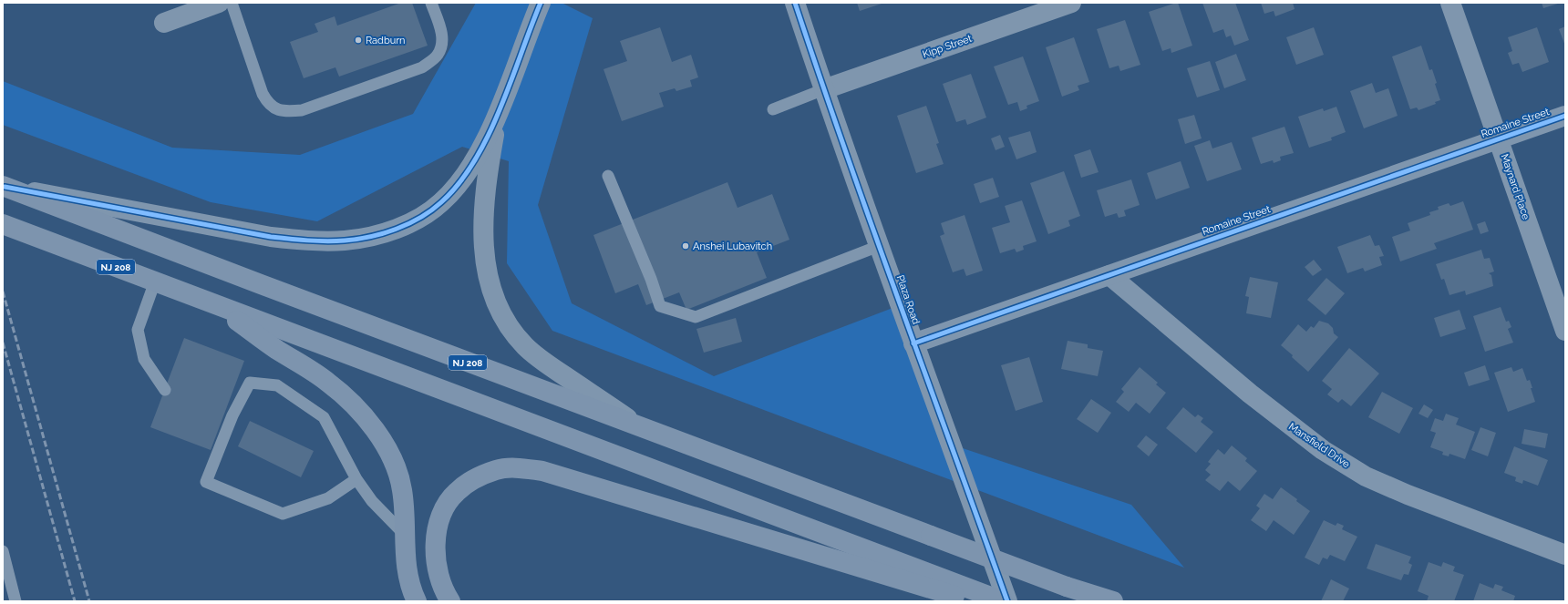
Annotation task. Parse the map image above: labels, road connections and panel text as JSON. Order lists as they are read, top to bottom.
{
  "streets": {
    "highway": ["NJ 208"],
    "street": [
      "Kipp Street",
      "Romaine Street",
      "Maynard Place",
      "Plaza Road",
      "Mansfield Drive"
    ]
  },
  "crossings": [
    ["Kipp Street", "Plaza Road"],
    ["Romaine Street", "Maynard Place"],
    ["Romaine Street", "Plaza Road"],
    ["Romaine Street", "Mansfield Drive"]
  ],
  "places": ["Radburn", "Anshei Lubavitch"]
}
